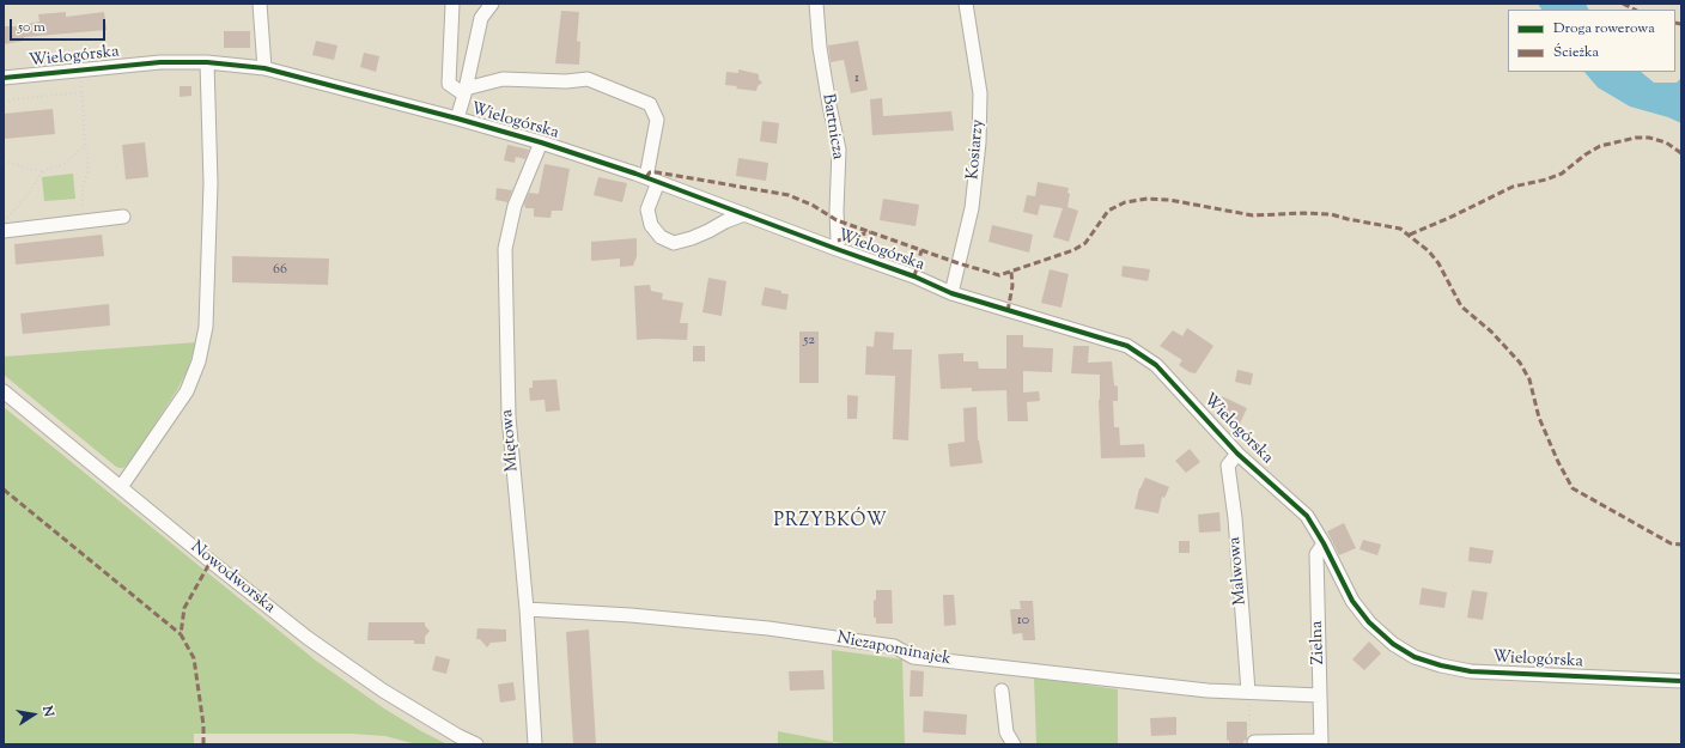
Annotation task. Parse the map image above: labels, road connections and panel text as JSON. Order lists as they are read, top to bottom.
{
  "streets": {
    "street": [
      "Wielogórska",
      "Bartnicza",
      "Kosiarzy",
      "Miętowa",
      "Malwowa",
      "Nowodworska",
      "Zielna",
      "Niezapominajek"
    ]
  },
  "crossings": [
    ["Wielogórska", "Bartnicza"],
    ["Wielogórska", "Kosiarzy"],
    ["Wielogórska", "Miętowa"],
    ["Wielogórska", "Malwowa"],
    ["Wielogórska", "Zielna"],
    ["Miętowa", "Niezapominajek"],
    ["Malwowa", "Niezapominajek"],
    ["Zielna", "Niezapominajek"]
  ],
  "districts": ["PRZYBKÓW"],
  "house_numbers": [
    "1",
    "66",
    "52",
    "10"
  ],
  "legend": ["Droga rowerowa", "Ścieżka"],
  "scale_bar": "50 m",
  "north": "right"
}
